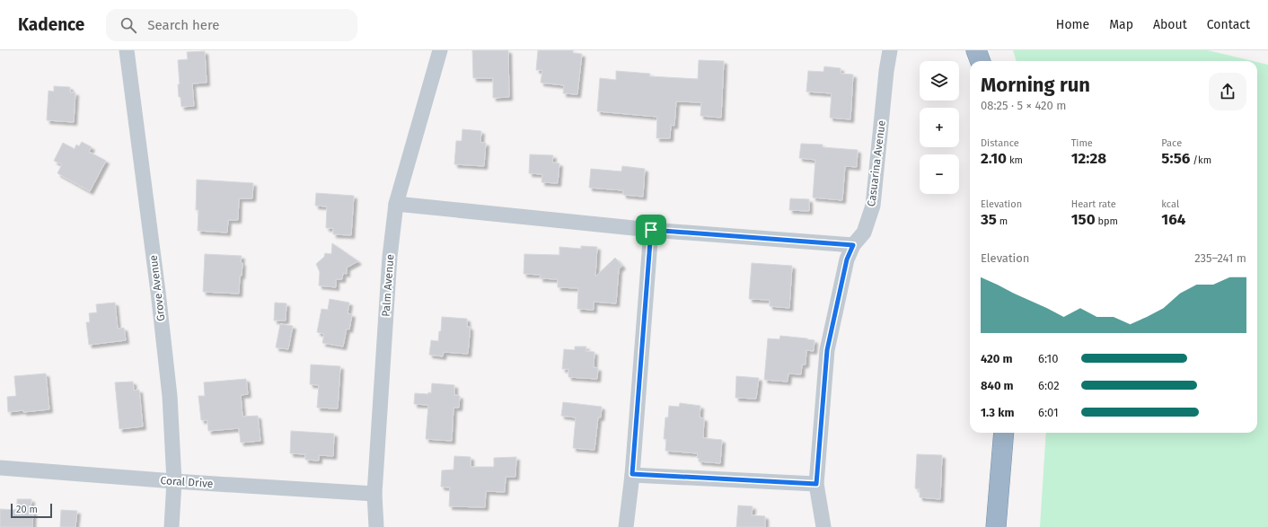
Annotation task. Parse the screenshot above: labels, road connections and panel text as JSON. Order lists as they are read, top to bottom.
{
  "streets": {
    "street": [
      "Casuarina Avenue",
      "Palm Avenue",
      "Grove Avenue",
      "Coral Drive"
    ]
  },
  "crossings": [
    ["Palm Avenue", "Coral Drive"],
    ["Grove Avenue", "Coral Drive"]
  ],
  "scale_bar": "20 m",
  "page": {
    "header": "Kadence",
    "search": "Search here",
    "nav": [
      "Home",
      "Map",
      "About",
      "Contact"
    ],
    "map_buttons": ["+", "−"],
    "heading": ["Morning run", "08:25 · 5 × 420 m"],
    "stats": [
      ["Distance", "2.10 km"],
      ["Time", "12:28"],
      ["Pace", "5:56 /km"],
      ["Elevation", "35 m"],
      ["Heart rate", "150 bpm"],
      ["kcal", "164"]
    ],
    "chart": ["Elevation", "235–241 m"],
    "list": [
      {
        "name": "420 m",
        "note": "6:10"
      },
      {
        "name": "840 m",
        "note": "6:02"
      },
      {
        "name": "1.3 km",
        "note": "6:01"
      }
    ],
    "scale": "20 m"
  }
}
